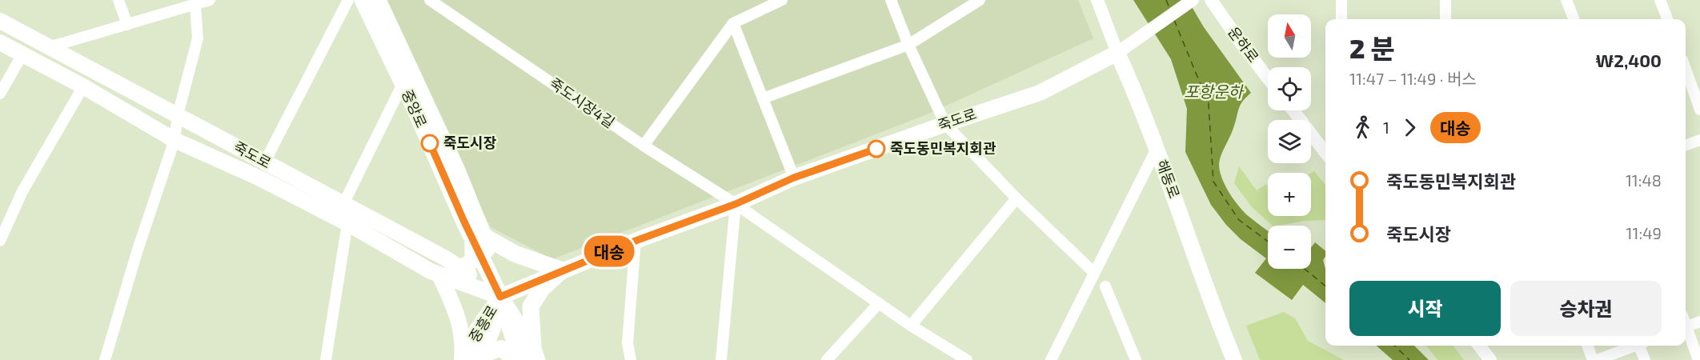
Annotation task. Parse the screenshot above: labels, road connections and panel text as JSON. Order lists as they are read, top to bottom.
{
  "streets": {
    "main road": [
      "중앙로",
      "죽도로",
      "해동로",
      "중흥로"
    ],
    "street": ["운하로", "죽도시장4길"]
  },
  "crossings": [
    ["죽도시장4길", "죽도로"],
    ["중앙로", "죽도로"],
    ["중앙로", "중흥로"],
    ["죽도로", "해동로"],
    ["죽도로", "중흥로"]
  ],
  "water": ["포항운하"],
  "places": ["죽도시장", "죽도동민복지회관"],
  "lines": ["bus line 대송"],
  "north": "top",
  "page": {
    "on_map": "대송",
    "map_buttons": ["+", "−"],
    "heading": ["2 분", "11:47 – 11:49 · 버스", "₩2,400"],
    "legs": ["1", "대송"],
    "list": [
      {
        "name": "죽도동민복지회관",
        "value": "11:48"
      },
      {
        "name": "죽도시장",
        "value": "11:49"
      }
    ],
    "buttons": ["시작", "승차권"]
  }
}
